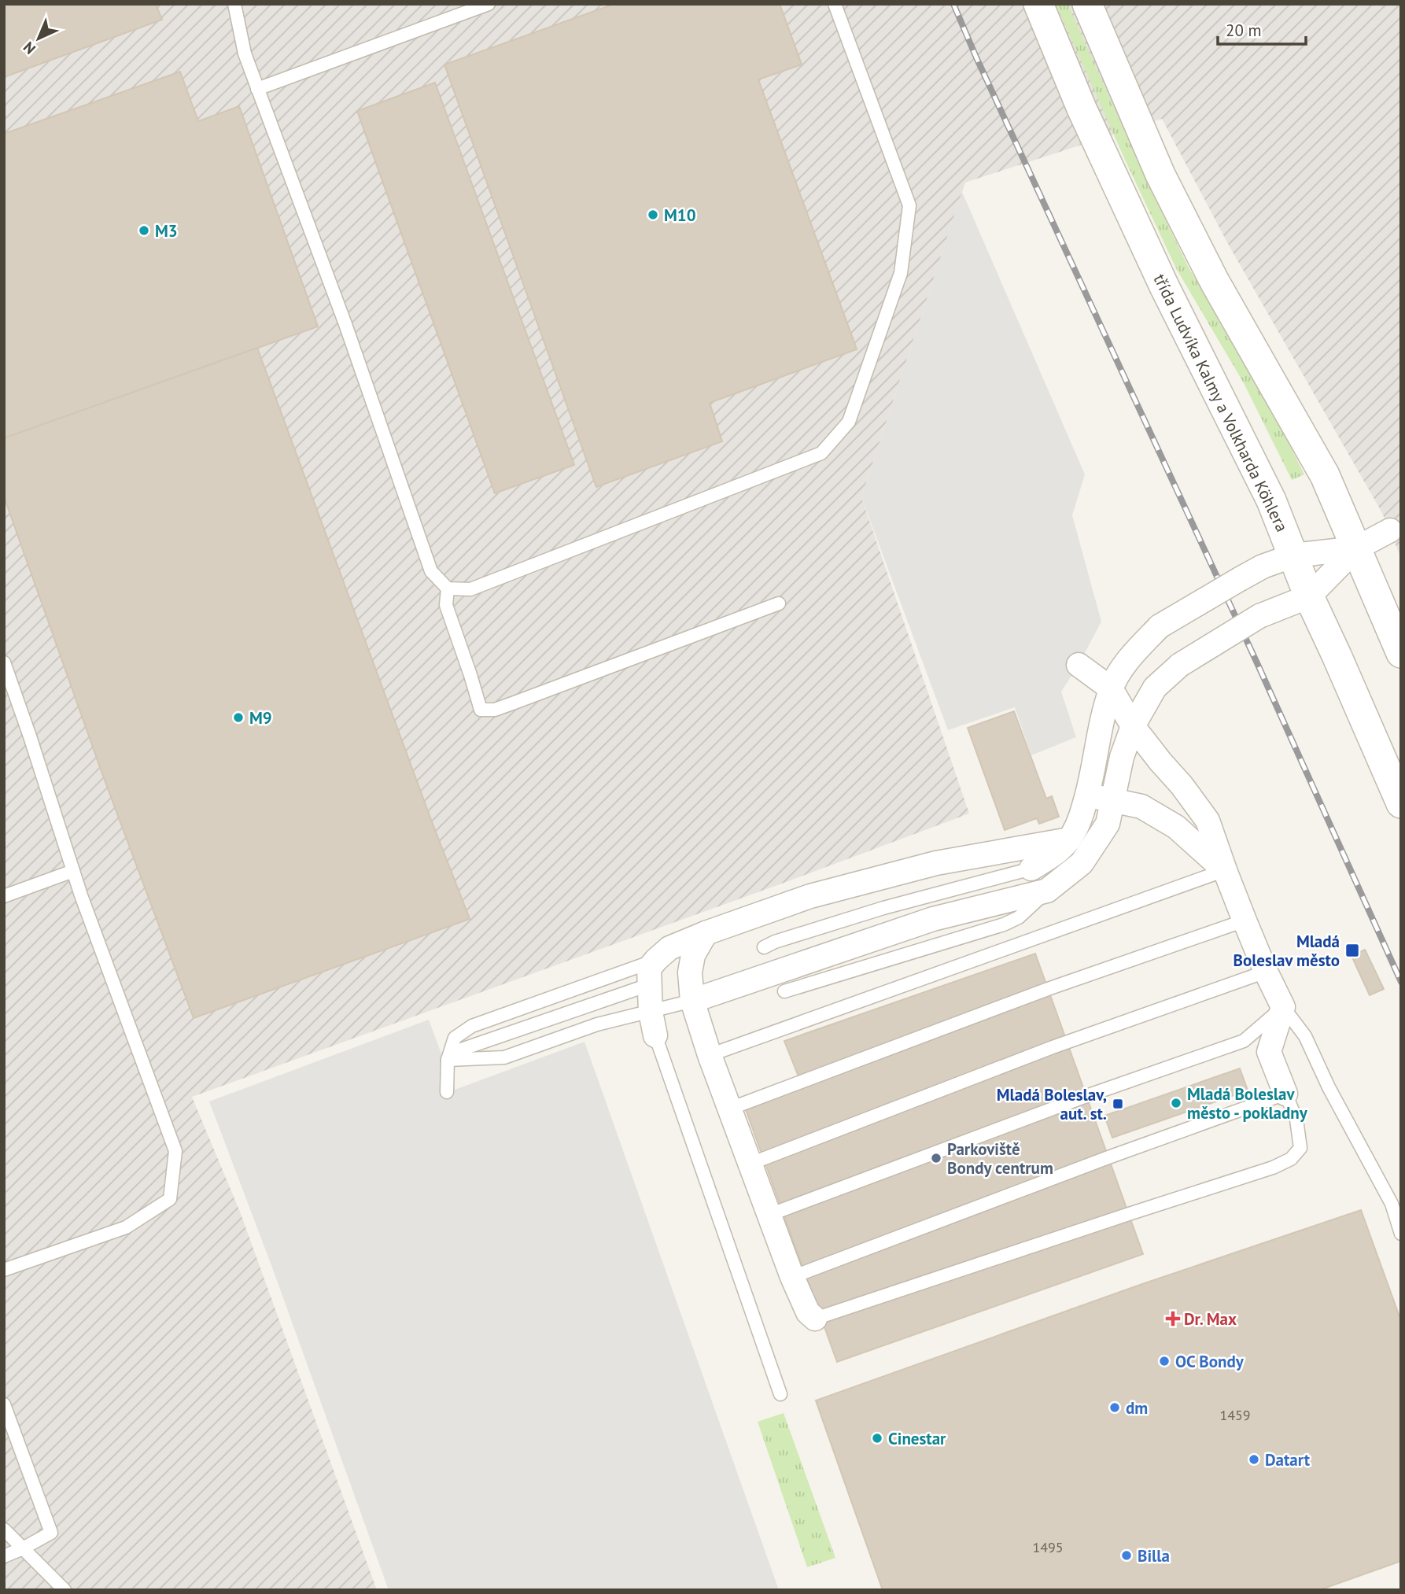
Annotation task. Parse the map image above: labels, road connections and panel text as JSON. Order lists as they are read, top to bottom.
{
  "streets": {
    "street": ["třída Ludvíka Kalmy a Volkharda Köhlera"]
  },
  "places": {
    "other": [
      "M10",
      "M3",
      "M9",
      "Mladá Boleslav město - pokladny",
      "Parkoviště Bondy centrum",
      "OC Bondy",
      "dm",
      "Cinestar",
      "Datart",
      "Billa"
    ],
    "transit": ["Mladá Boleslav město", "Mladá Boleslav, aut. st."],
    "health": ["Dr. Max"]
  },
  "house_numbers": ["1459", "1495"],
  "scale_bar": "20 m",
  "north": "bottom left"
}
